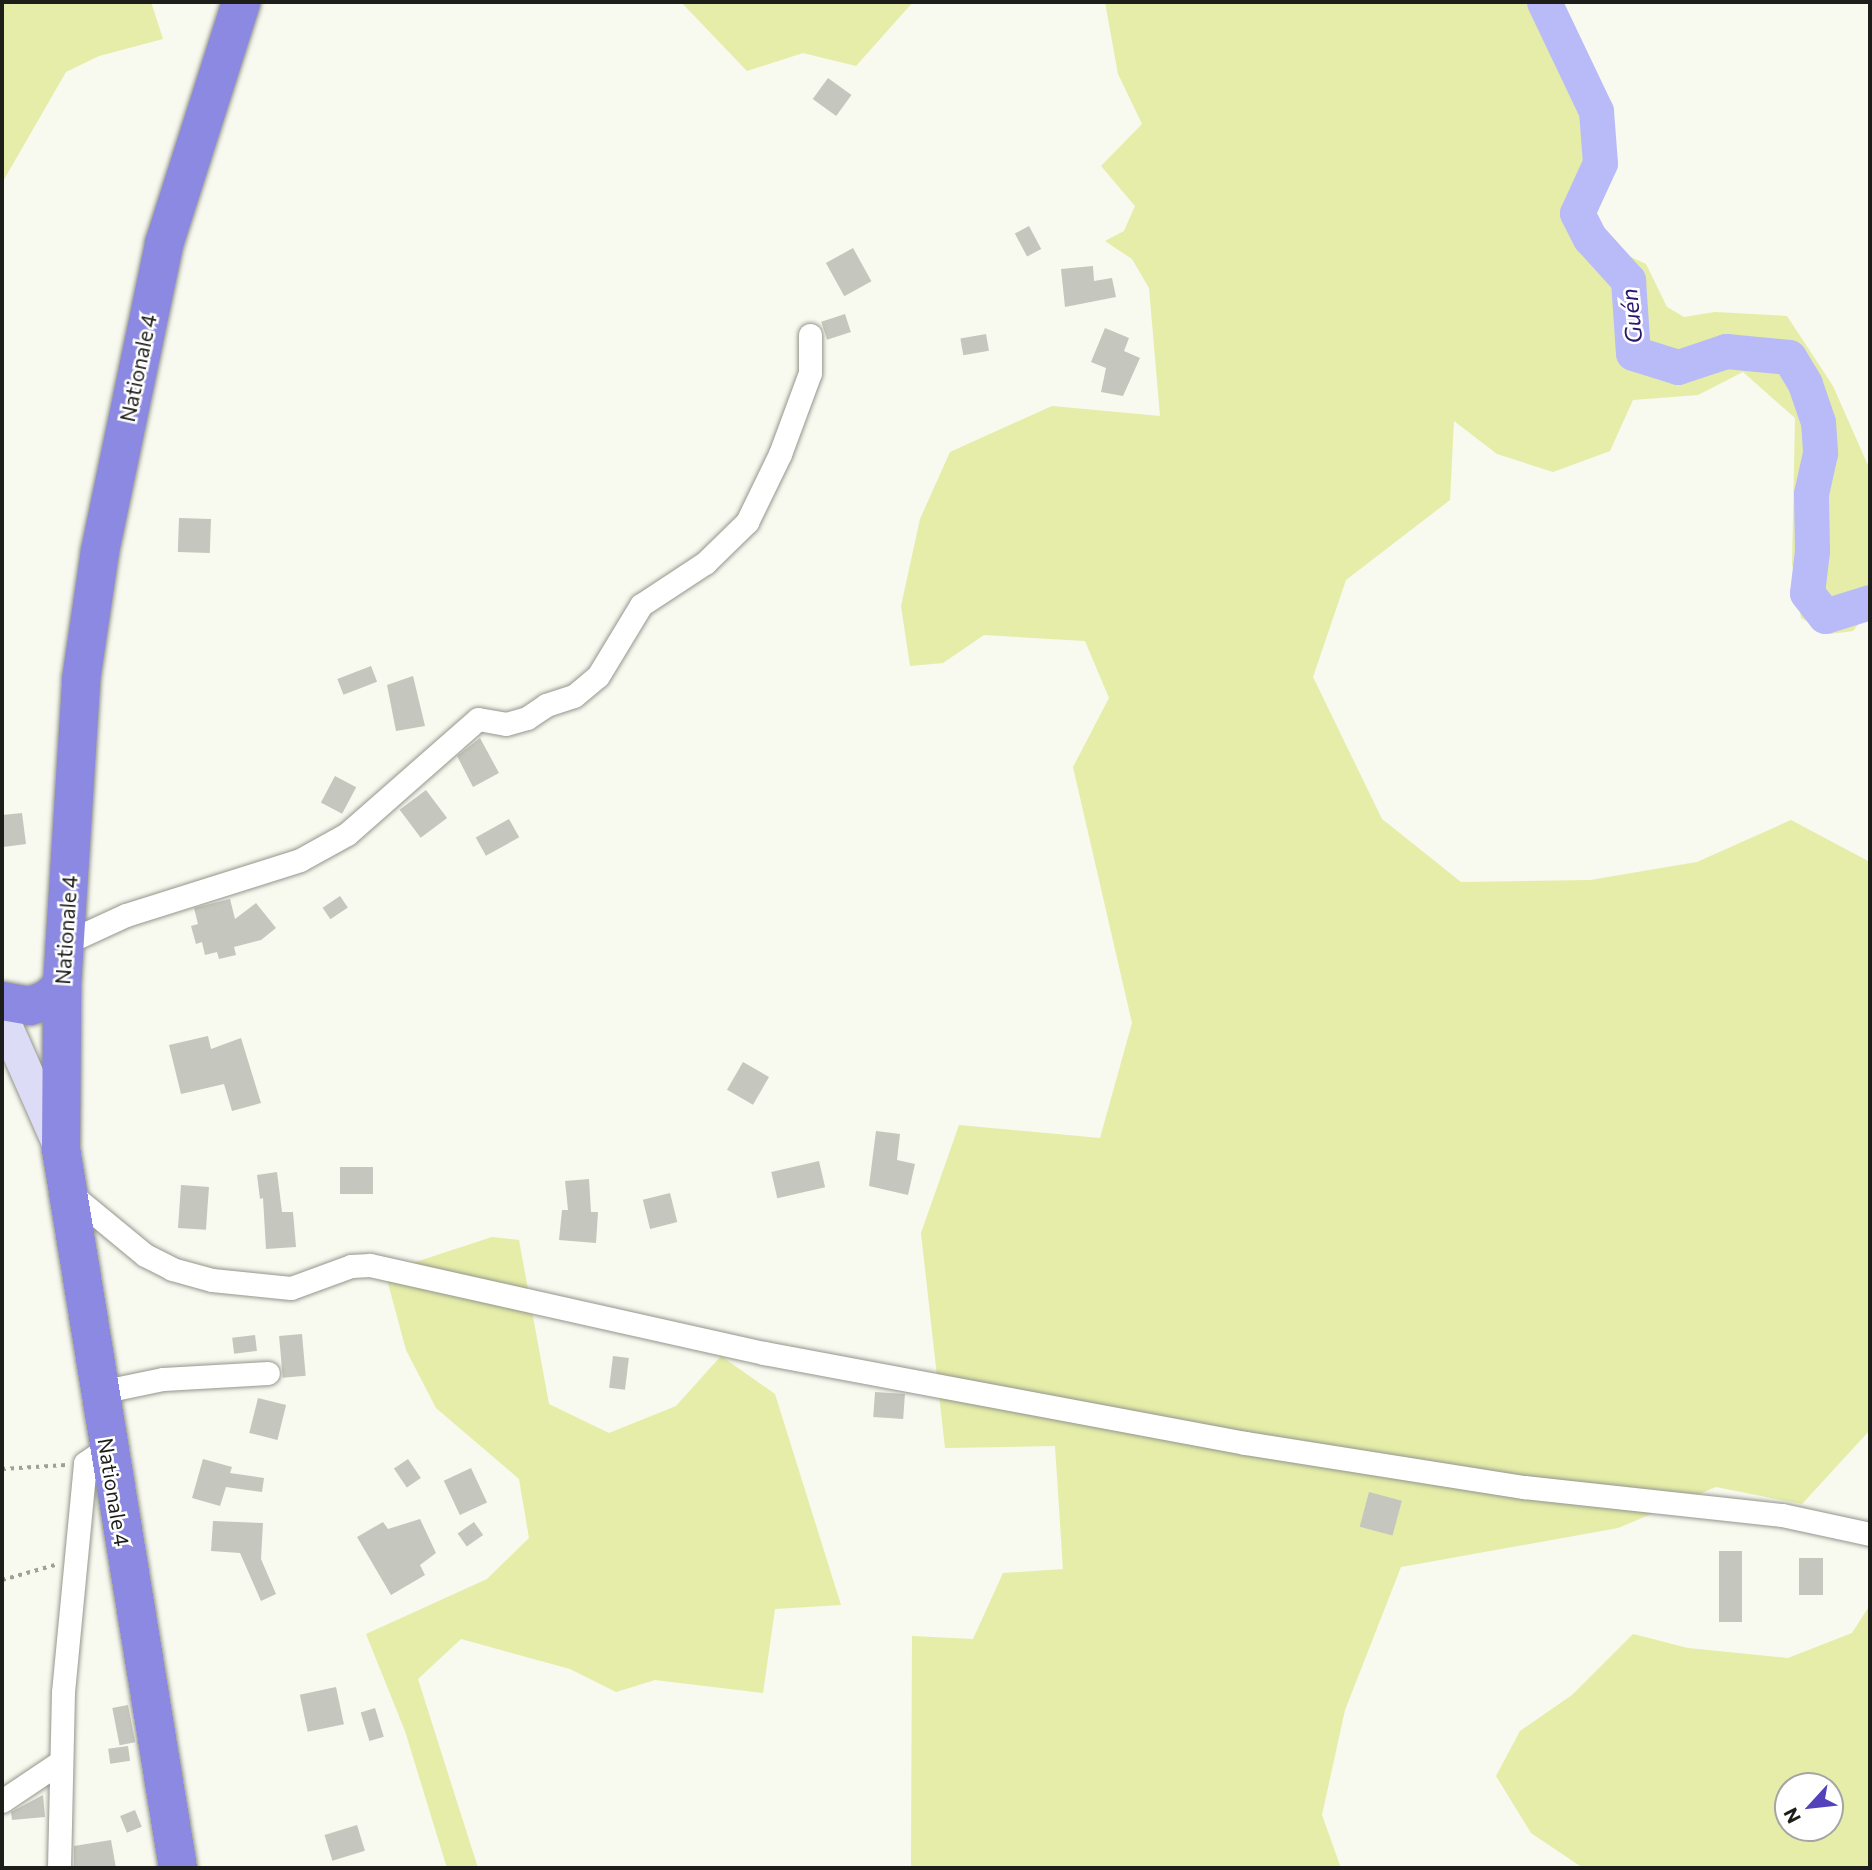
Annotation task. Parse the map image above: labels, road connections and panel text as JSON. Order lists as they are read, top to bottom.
{
  "streets": {
    "highway": ["Nationale 4"]
  },
  "water": ["Guén"],
  "north": "bottom left"
}
